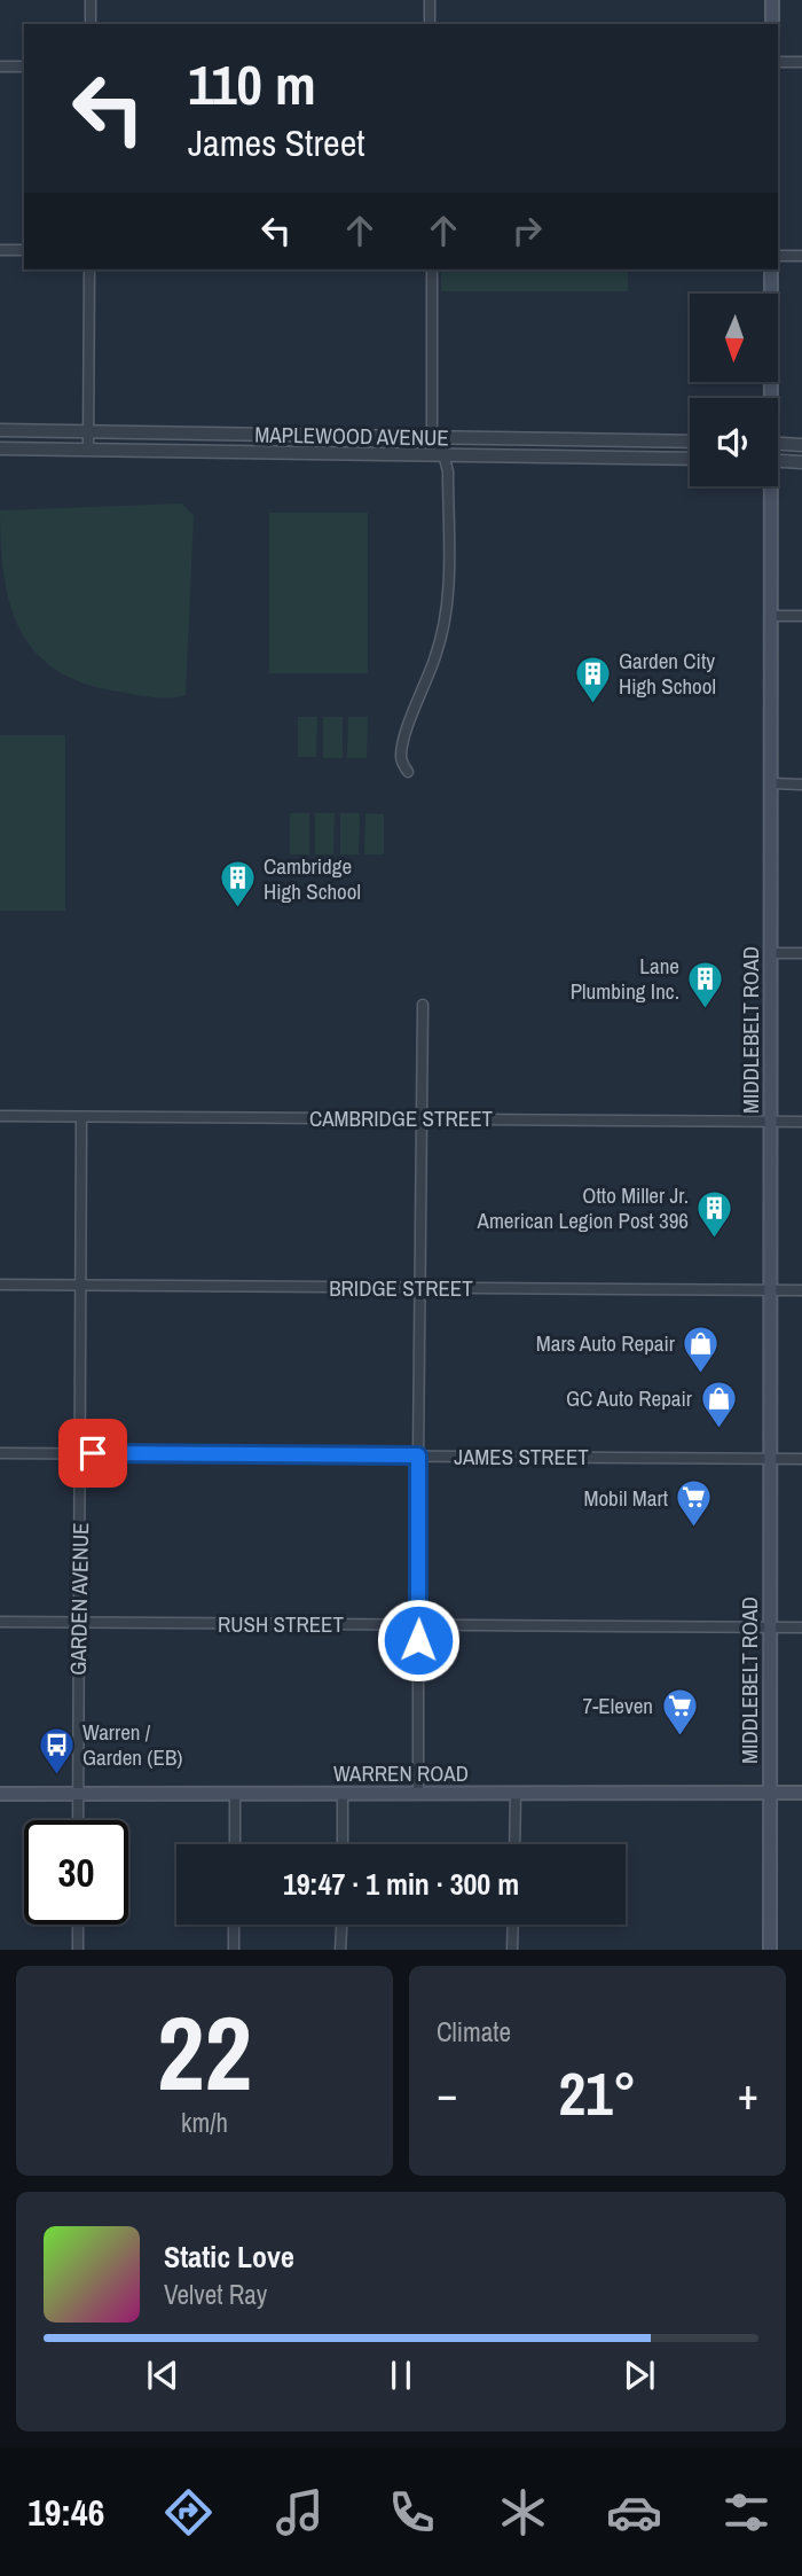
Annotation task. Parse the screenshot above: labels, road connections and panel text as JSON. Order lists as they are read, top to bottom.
{
  "streets": {
    "main road": ["MIDDLEBELT ROAD", "WARREN ROAD"],
    "street": [
      "MAPLEWOOD AVENUE",
      "CAMBRIDGE STREET",
      "BRIDGE STREET",
      "JAMES STREET",
      "GARDEN AVENUE",
      "RUSH STREET"
    ]
  },
  "crossings": [
    ["MIDDLEBELT ROAD", "CAMBRIDGE STREET"],
    ["MIDDLEBELT ROAD", "BRIDGE STREET"],
    ["MIDDLEBELT ROAD", "JAMES STREET"],
    ["MIDDLEBELT ROAD", "RUSH STREET"],
    ["MIDDLEBELT ROAD", "WARREN ROAD"],
    ["CAMBRIDGE STREET", "GARDEN AVENUE"],
    ["BRIDGE STREET", "GARDEN AVENUE"],
    ["JAMES STREET", "GARDEN AVENUE"],
    ["GARDEN AVENUE", "RUSH STREET"],
    ["GARDEN AVENUE", "WARREN ROAD"]
  ],
  "places": {
    "building": [
      "Garden City High School",
      "Cambridge High School",
      "Lane Plumbing Inc.",
      "Otto Miller Jr. American Legion Post 396"
    ],
    "shop": ["Mars Auto Repair", "GC Auto Repair"],
    "supermarket": ["Mobil Mart", "7-Eleven"],
    "bus stop": ["Warren / Garden (EB)"]
  },
  "north": "bottom",
  "page": {
    "turn": ["110 m", "James Street"],
    "limit": "30",
    "trip": "19:47 · 1 min · 300 m",
    "tile": [
      ["22", "km/h"],
      "Climate"
    ],
    "heat": ["−", "21°", "+"],
    "song": ["Static Love", "Velvet Ray"],
    "tabs": "19:46"
  }
}
